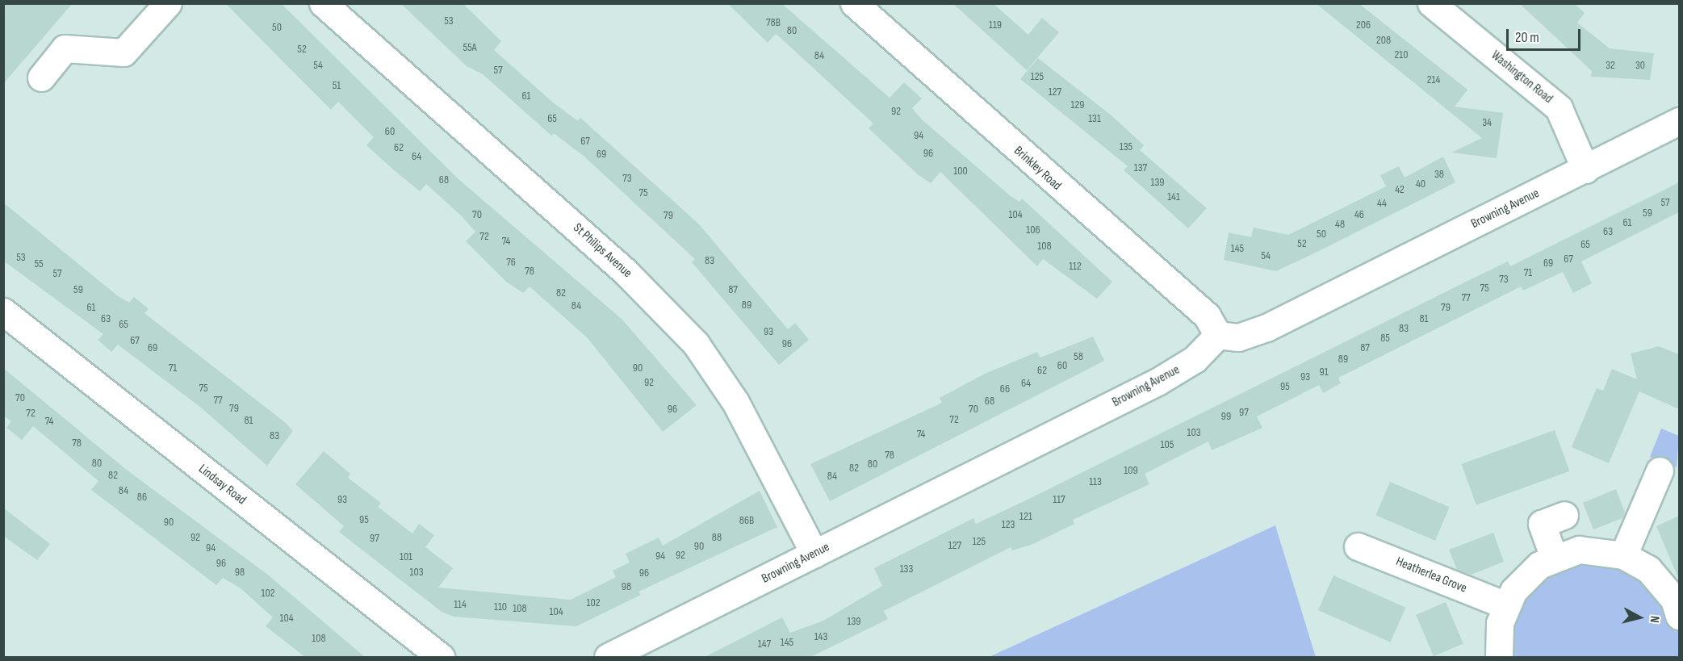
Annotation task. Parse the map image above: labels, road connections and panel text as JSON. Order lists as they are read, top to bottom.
{
  "streets": {
    "street": [
      "Washington Road",
      "Brinkley Road",
      "Browning Avenue",
      "St Philips Avenue",
      "Lindsay Road",
      "Heatherlea Grove"
    ]
  },
  "crossings": [
    ["Washington Road", "Browning Avenue"],
    ["Brinkley Road", "Browning Avenue"],
    ["Browning Avenue", "St Philips Avenue"]
  ],
  "house_numbers": [
    "53",
    "78B",
    "119",
    "206",
    "50",
    "80",
    "208",
    "55A",
    "52",
    "210",
    "84",
    "54",
    "32",
    "30",
    "57",
    "125",
    "214",
    "51",
    "127",
    "61",
    "129",
    "92",
    "65",
    "131",
    "34",
    "60",
    "94",
    "67",
    "135",
    "62",
    "96",
    "69",
    "64",
    "137",
    "100",
    "38",
    "73",
    "68",
    "139",
    "40",
    "42",
    "75",
    "141",
    "57",
    "44",
    "59",
    "70",
    "104",
    "46",
    "79",
    "61",
    "48",
    "106",
    "63",
    "50",
    "72",
    "74",
    "52",
    "65",
    "108",
    "145",
    "54",
    "53",
    "67",
    "83",
    "76",
    "69",
    "55",
    "112",
    "78",
    "71",
    "57",
    "73",
    "75",
    "59",
    "87",
    "82",
    "77",
    "89",
    "84",
    "61",
    "79",
    "63",
    "81",
    "65",
    "83",
    "93",
    "85",
    "67",
    "96",
    "69",
    "87",
    "58",
    "89",
    "60",
    "71",
    "90",
    "62",
    "91",
    "93",
    "92",
    "64",
    "95",
    "75",
    "66",
    "70",
    "77",
    "68",
    "79",
    "96",
    "70",
    "97",
    "72",
    "99",
    "72",
    "81",
    "74",
    "103",
    "74",
    "83",
    "78",
    "105",
    "78",
    "80",
    "80",
    "82",
    "109",
    "82",
    "84",
    "113",
    "84",
    "86",
    "93",
    "117",
    "121",
    "95",
    "86B",
    "90",
    "123",
    "92",
    "88",
    "97",
    "125",
    "127",
    "90",
    "94",
    "92",
    "94",
    "101",
    "96",
    "133",
    "98",
    "103",
    "96",
    "98",
    "102",
    "102",
    "114",
    "110",
    "108",
    "104",
    "104",
    "139",
    "143",
    "108",
    "145",
    "147"
  ],
  "scale_bar": "20 m",
  "north": "right"
}
